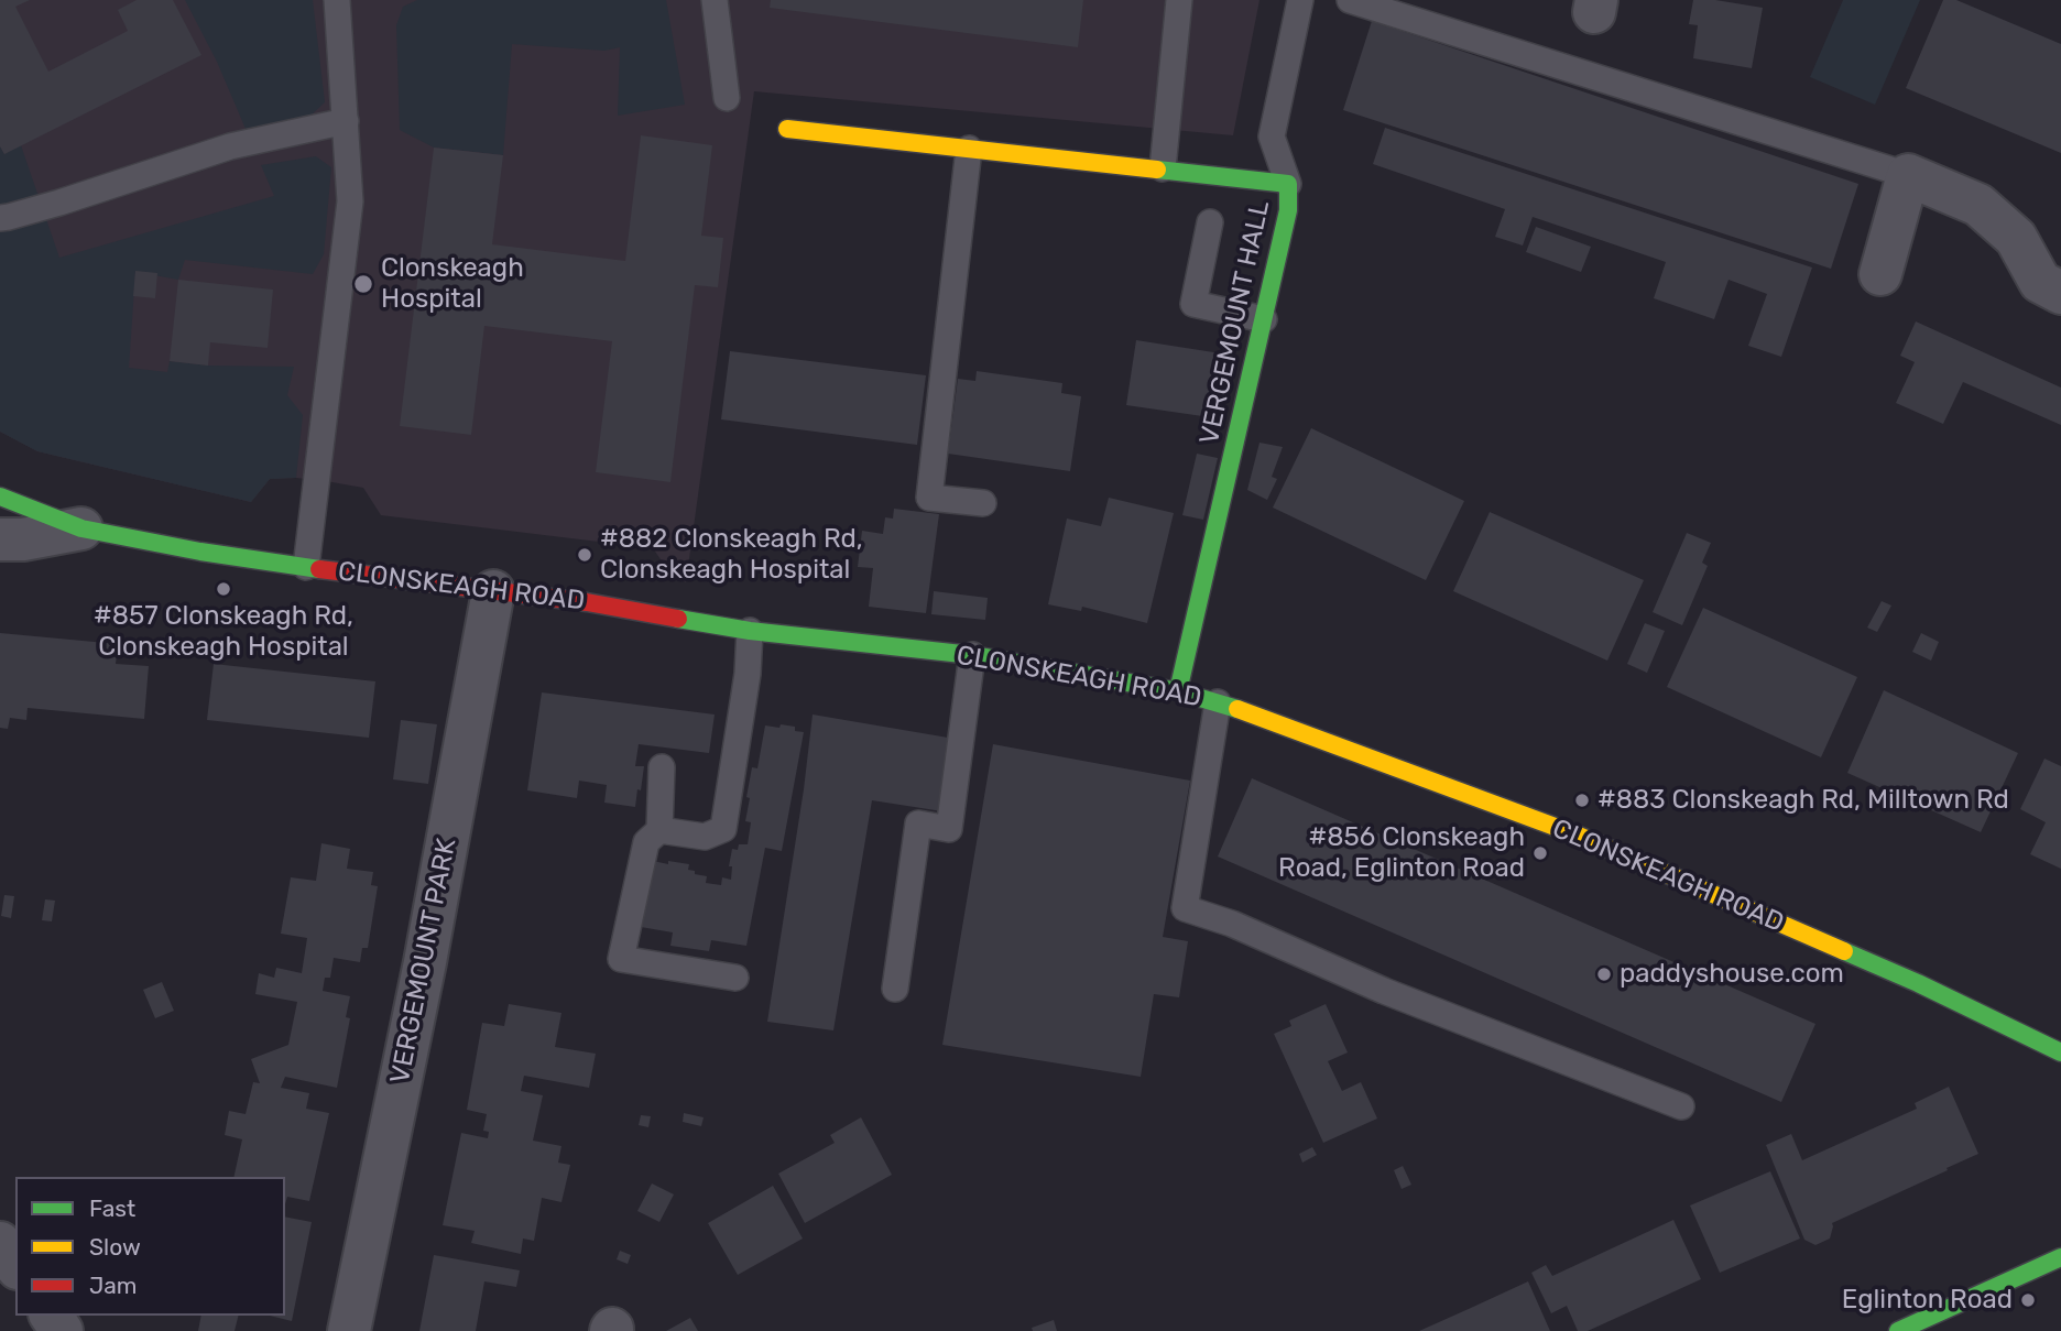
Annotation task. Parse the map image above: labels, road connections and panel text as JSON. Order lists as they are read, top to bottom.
{
  "streets": {
    "main road": ["VERGEMOUNT HALL", "CLONSKEAGH ROAD"],
    "street": ["VERGEMOUNT PARK"]
  },
  "crossings": [
    ["VERGEMOUNT HALL", "CLONSKEAGH ROAD"],
    ["CLONSKEAGH ROAD", "VERGEMOUNT PARK"]
  ],
  "places": [
    "Clonskeagh Hospital",
    "#882 Clonskeagh Rd, Clonskeagh Hospital",
    "#857 Clonskeagh Rd, Clonskeagh Hospital",
    "#883 Clonskeagh Rd, Milltown Rd",
    "#856 Clonskeagh Road, Eglinton Road",
    "paddyshouse.com",
    "Eglinton Road"
  ],
  "legend": ["Fast", "Slow", "Jam"]
}
